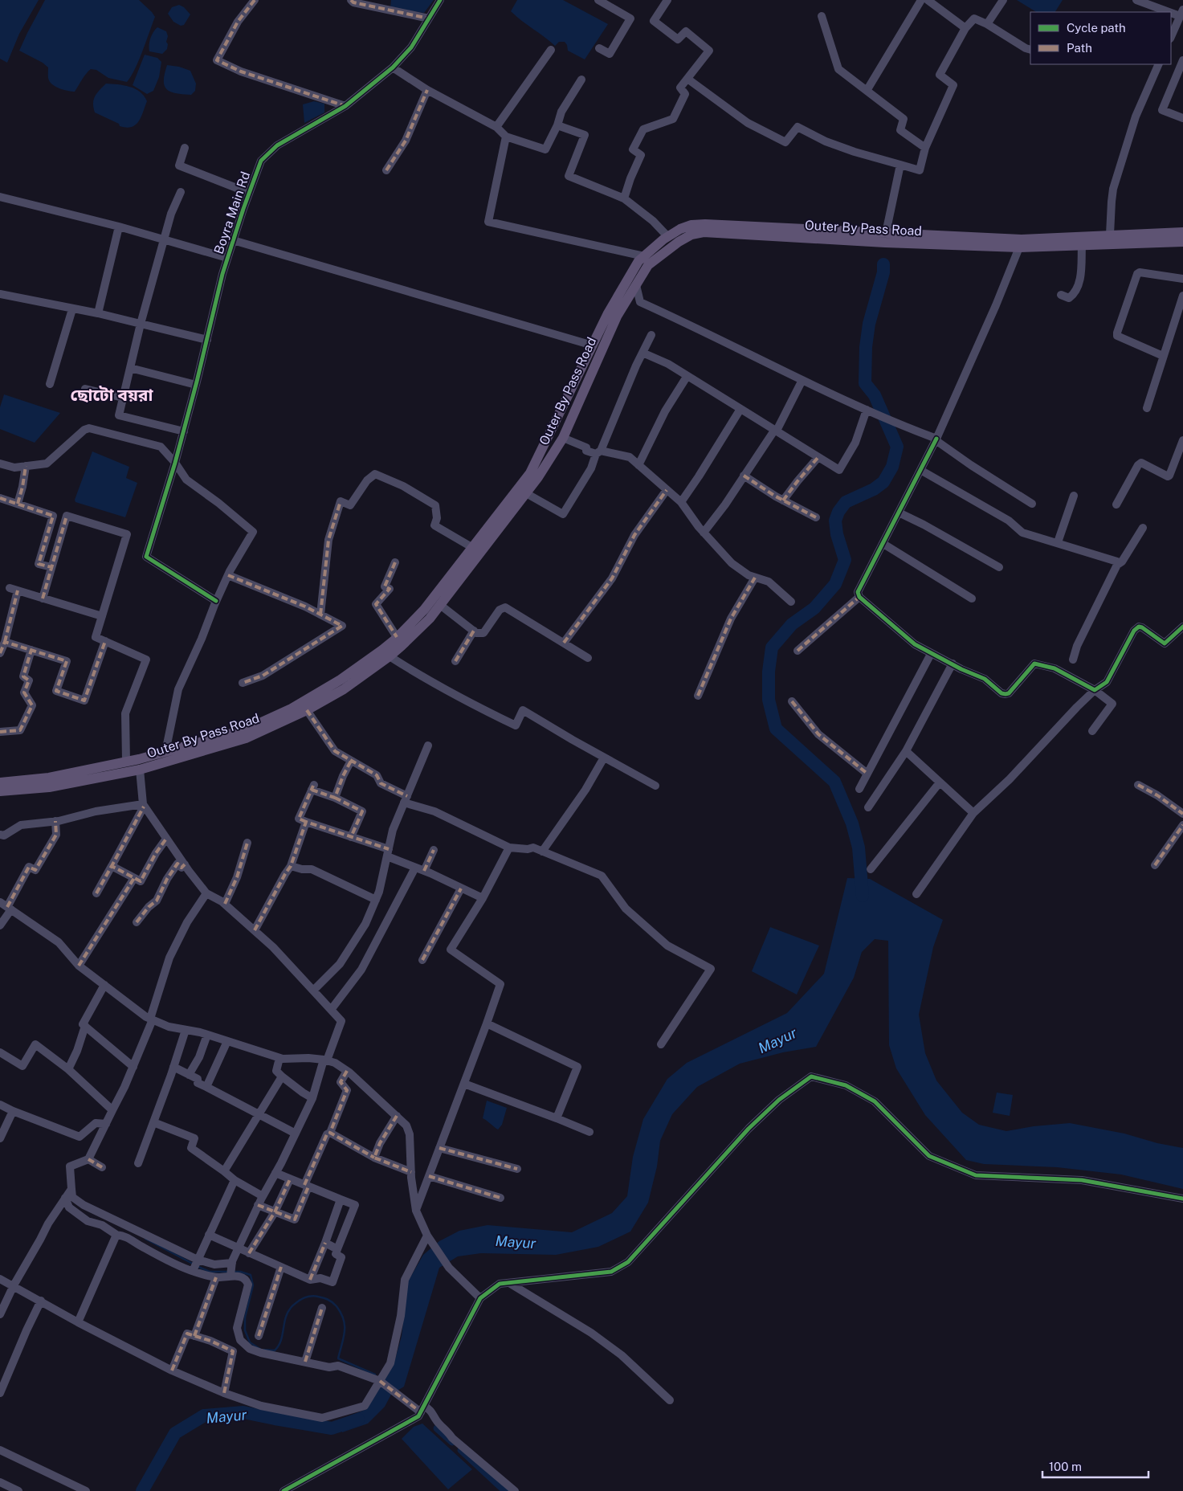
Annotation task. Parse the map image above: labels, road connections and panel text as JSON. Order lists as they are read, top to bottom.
{
  "streets": {
    "main road": ["Outer By Pass Road"],
    "street": ["Boyra Main Rd"]
  },
  "districts": ["ছোটো বয়রা"],
  "water": ["Mayur"],
  "legend": ["Cycle path", "Path"],
  "scale_bar": "100 m"
}
